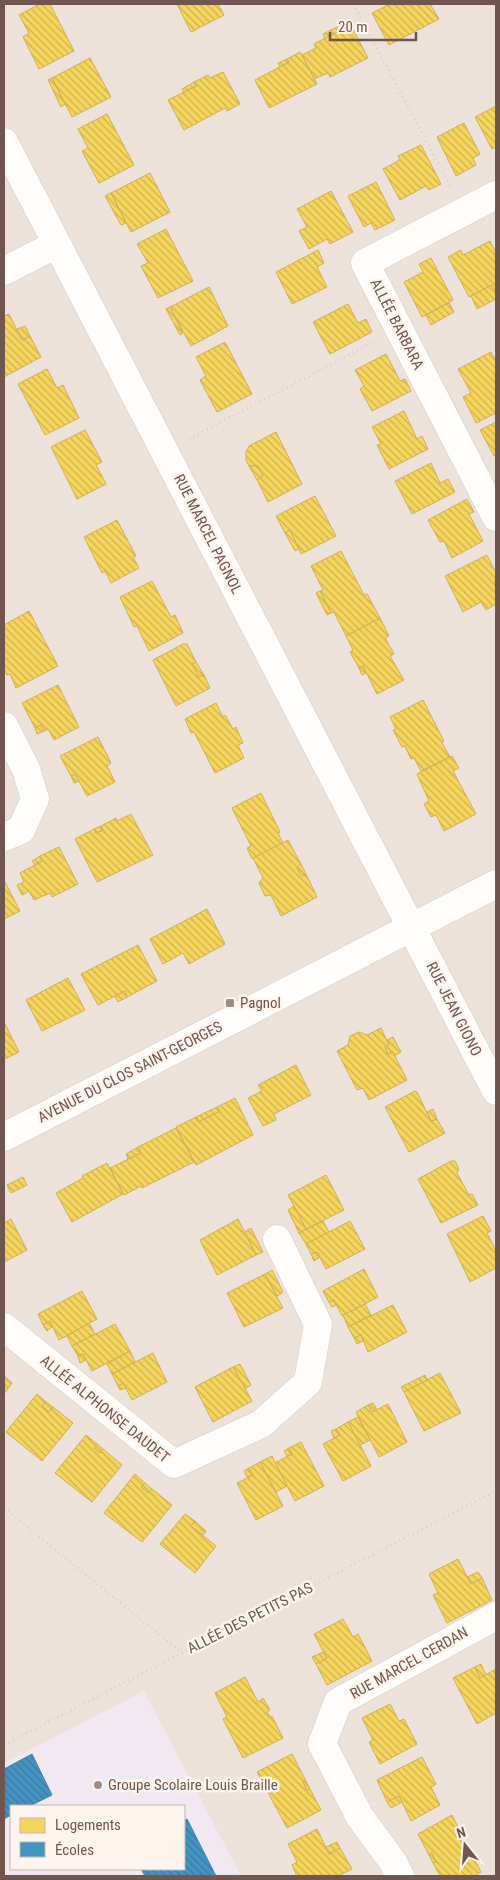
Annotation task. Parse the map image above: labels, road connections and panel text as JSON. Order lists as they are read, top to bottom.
{
  "streets": {
    "street": [
      "ALLÉE BARBARA",
      "RUE MARCEL PAGNOL",
      "RUE JEAN GIONO",
      "AVENUE DU CLOS SAINT-GEORGES",
      "ALLÉE ALPHONSE DAUDET",
      "RUE MARCEL CERDAN"
    ],
    "path": ["ALLÉE DES PETITS PAS"]
  },
  "crossings": [
    ["RUE MARCEL PAGNOL", "RUE JEAN GIONO"],
    ["RUE MARCEL PAGNOL", "AVENUE DU CLOS SAINT-GEORGES"],
    ["RUE JEAN GIONO", "AVENUE DU CLOS SAINT-GEORGES"]
  ],
  "places": {
    "transit": ["Pagnol"],
    "other": ["Groupe Scolaire Louis Braille"]
  },
  "legend": ["Logements", "Écoles"],
  "scale_bar": "20 m",
  "north": "top"
}
